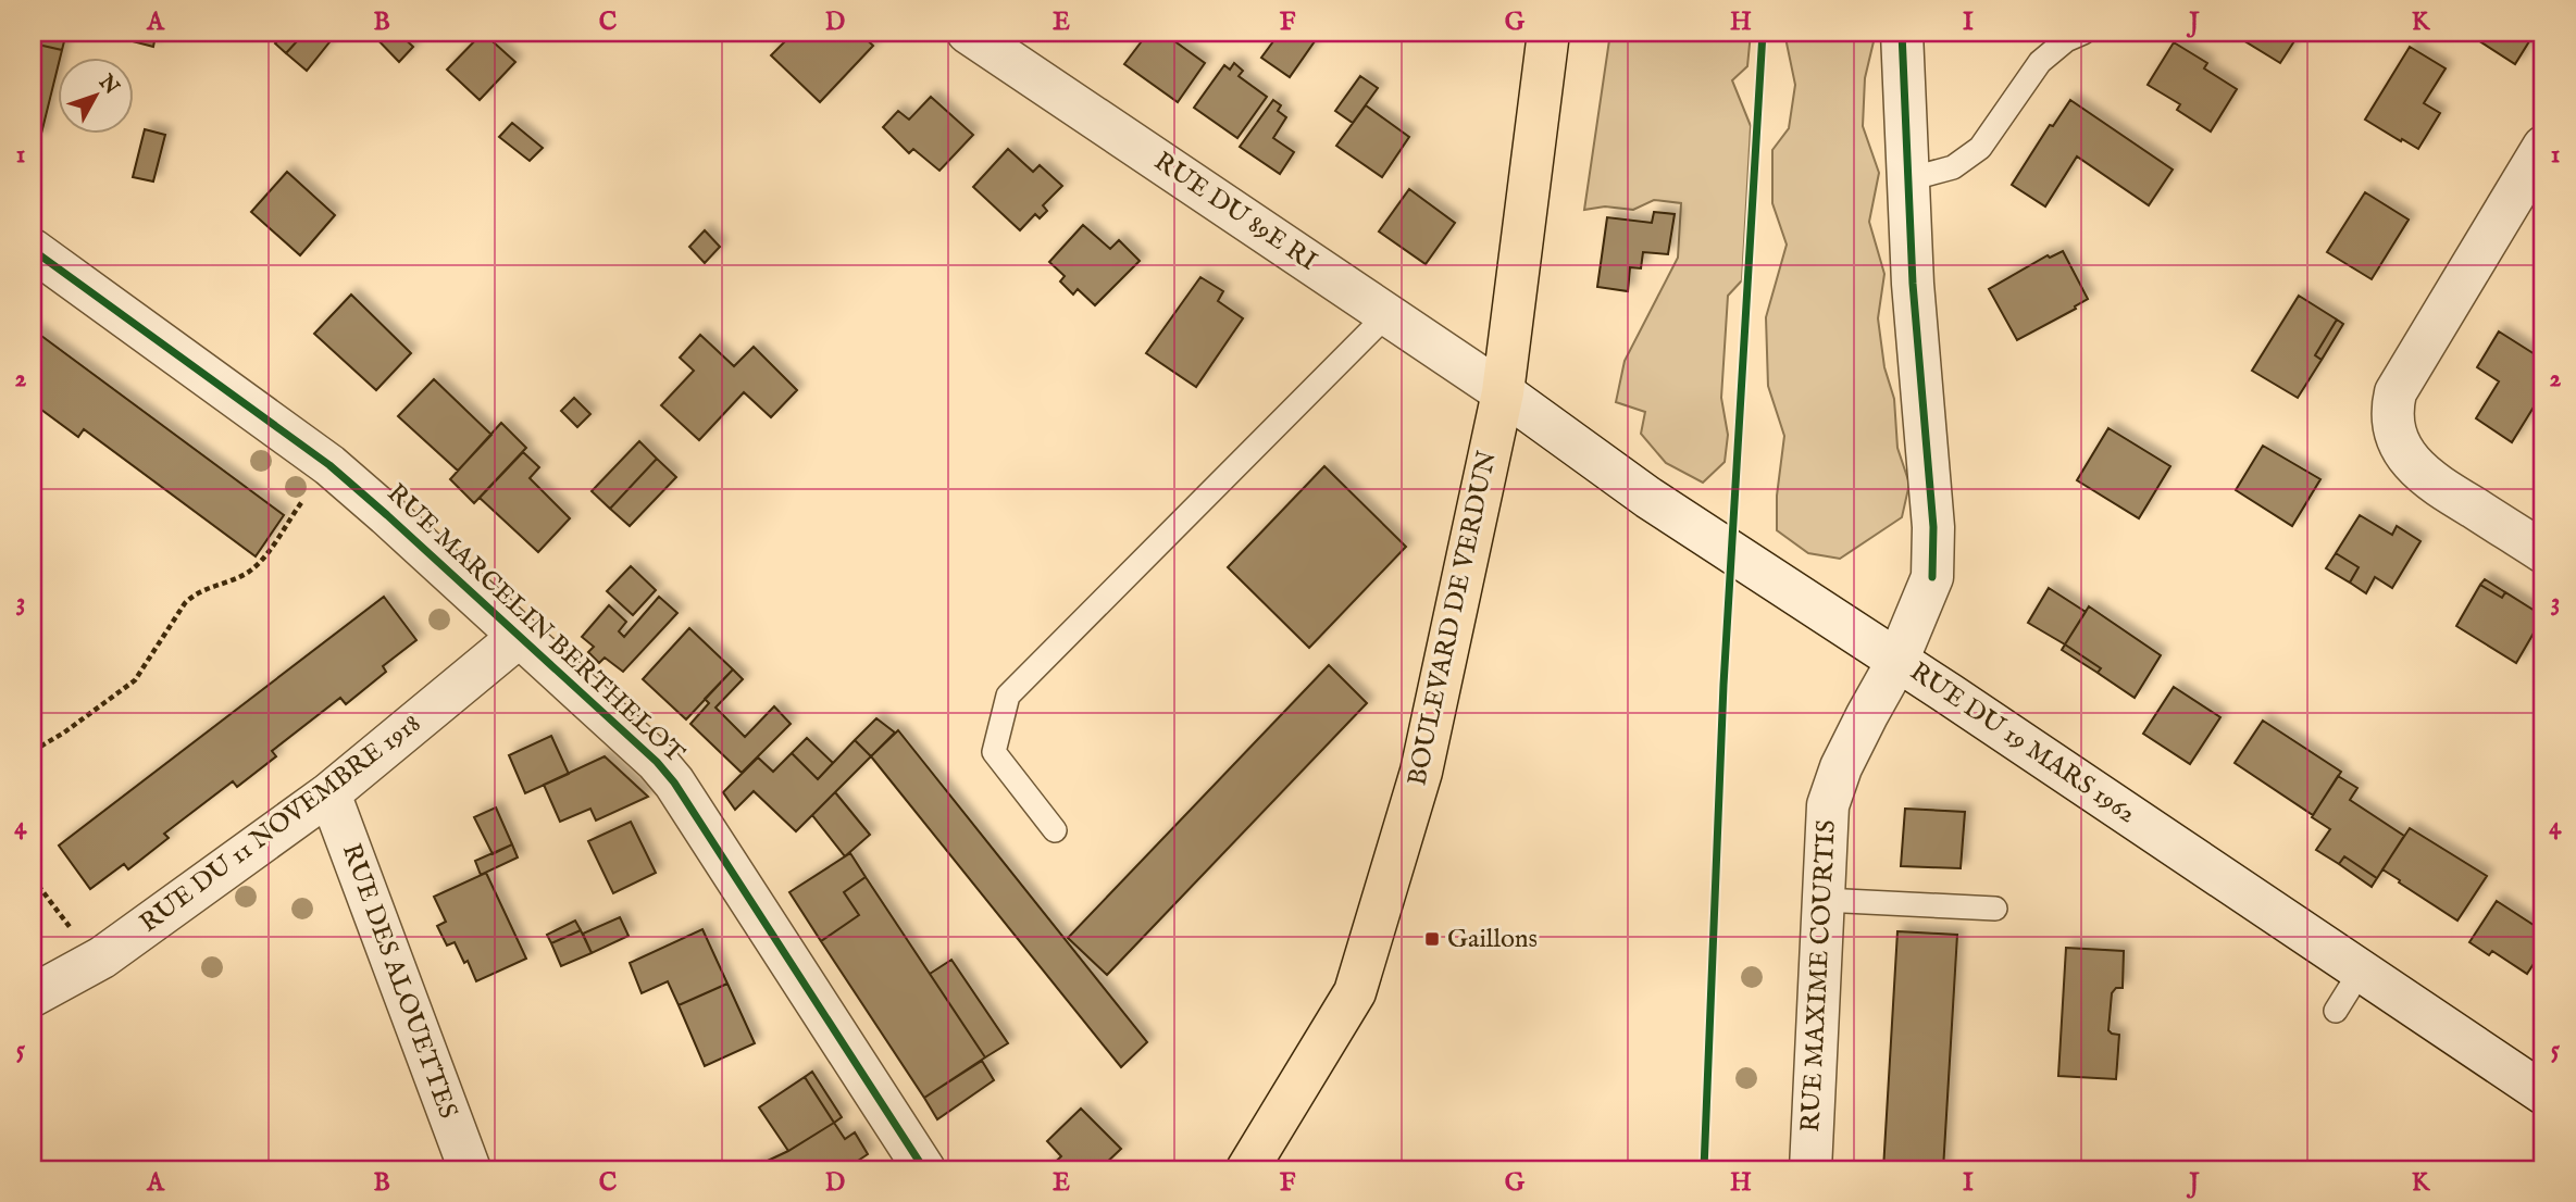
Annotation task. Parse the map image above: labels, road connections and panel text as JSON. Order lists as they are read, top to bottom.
{
  "streets": {
    "main road": ["BOULEVARD DE VERDUN"],
    "street": [
      "RUE DU 89E RI",
      "RUE MARCELIN BERTHELOT",
      "RUE DU 19 MARS 1962",
      "RUE DU 11 NOVEMBRE 1918",
      "RUE MAXIME COURTIS",
      "RUE DES ALOUETTES"
    ]
  },
  "crossings": [
    ["RUE DU 89E RI", "BOULEVARD DE VERDUN"],
    ["RUE DU 89E RI", "RUE DU 19 MARS 1962"],
    ["BOULEVARD DE VERDUN", "RUE DU 19 MARS 1962"],
    ["RUE MARCELIN BERTHELOT", "RUE DU 11 NOVEMBRE 1918"],
    ["RUE DU 19 MARS 1962", "RUE MAXIME COURTIS"],
    ["RUE DU 11 NOVEMBRE 1918", "RUE DES ALOUETTES"]
  ],
  "places": {
    "transit": ["Gaillons"]
  },
  "north": "top right",
  "grid": {
    "columns": [
      "A",
      "B",
      "C",
      "D",
      "E",
      "F",
      "G",
      "H",
      "I",
      "J",
      "K"
    ],
    "rows": [
      "1",
      "2",
      "3",
      "4",
      "5"
    ]
  }
}
